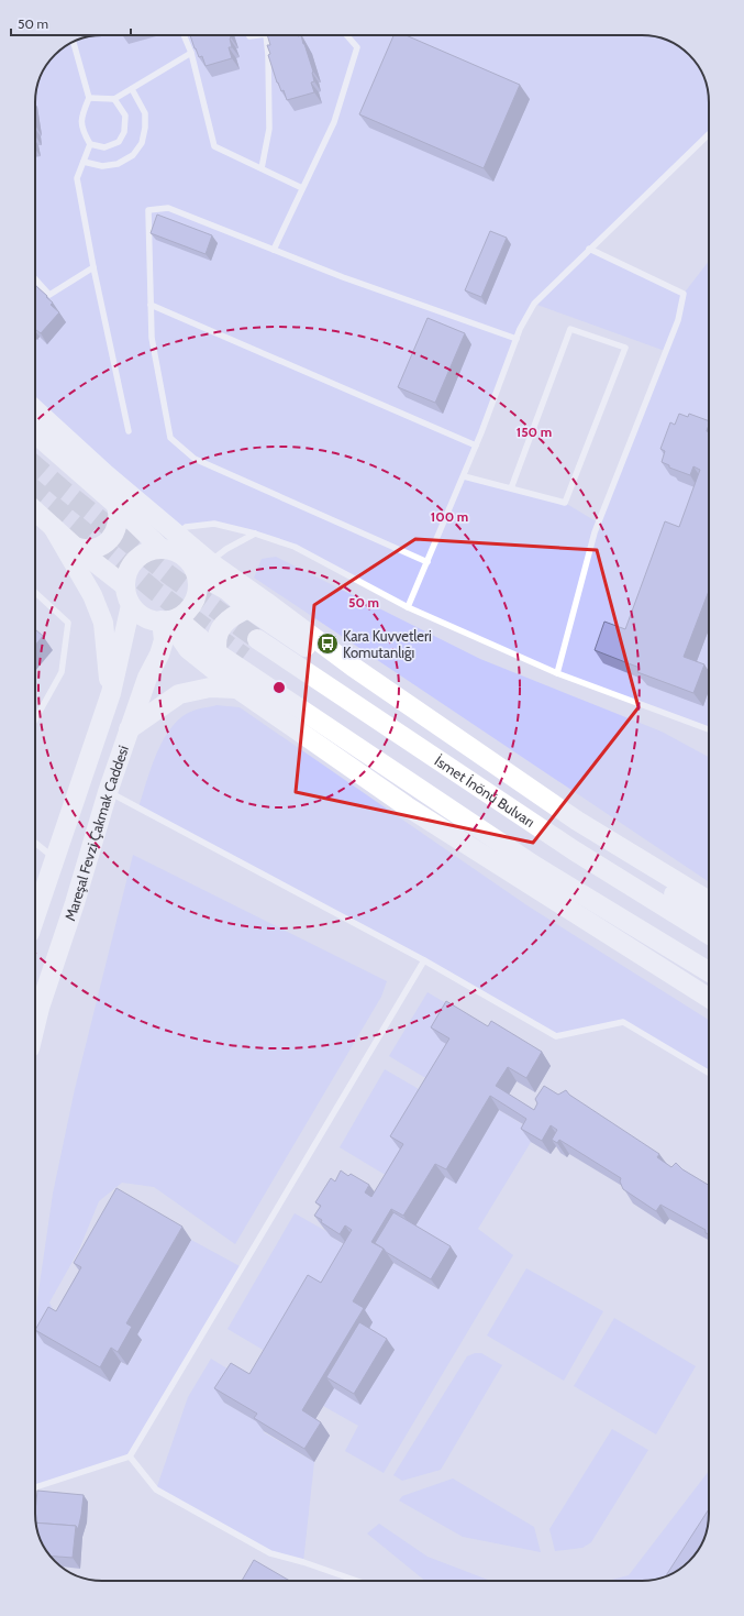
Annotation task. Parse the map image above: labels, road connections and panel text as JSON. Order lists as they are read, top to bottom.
{
  "streets": {
    "main road": ["İsmet İnönü Bulvarı", "Mareşal Fevzi Çakmak Caddesi"]
  },
  "places": {
    "bus stop": ["Kara Kuvvetleri Komutanlığı"]
  },
  "scale_bar": "50 m",
  "rings": ["150 m", "100 m", "50 m"]
}
